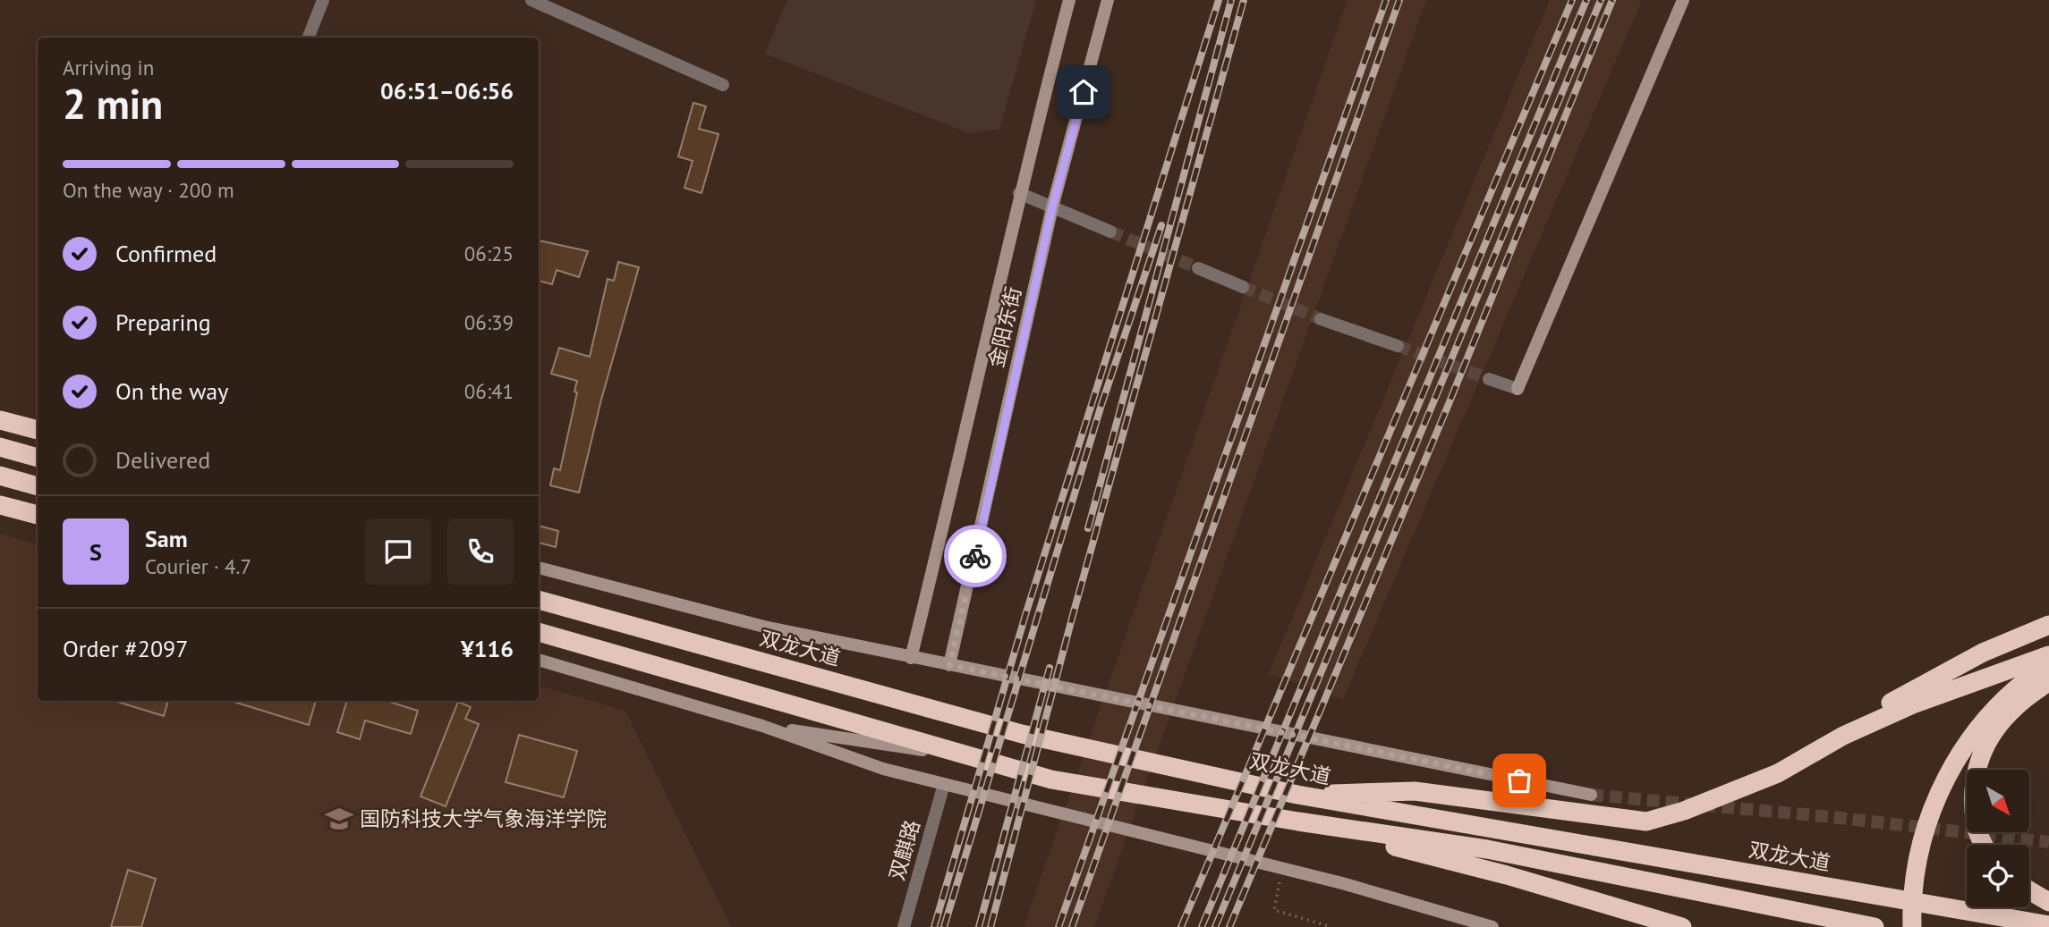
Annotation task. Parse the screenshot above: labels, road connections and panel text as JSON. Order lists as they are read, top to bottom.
{
  "streets": {
    "highway": ["双龙大道"],
    "street": ["金阳东街", "双麒路"]
  },
  "places": {
    "school or university": ["国防科技大学气象海洋学院"]
  },
  "north": "bottom right",
  "page": {
    "heading": ["2 min", "Arriving in", "06:51–06:56"],
    "panel": [
      "Sam",
      "Courier · 4.7",
      "Order #2097",
      "¥116"
    ],
    "bar": "On the way · 200 m",
    "list": [
      ["Confirmed", "06:25"],
      ["Preparing", "06:39"],
      ["On the way", "06:41"],
      "Delivered"
    ],
    "round": "S"
  }
}
